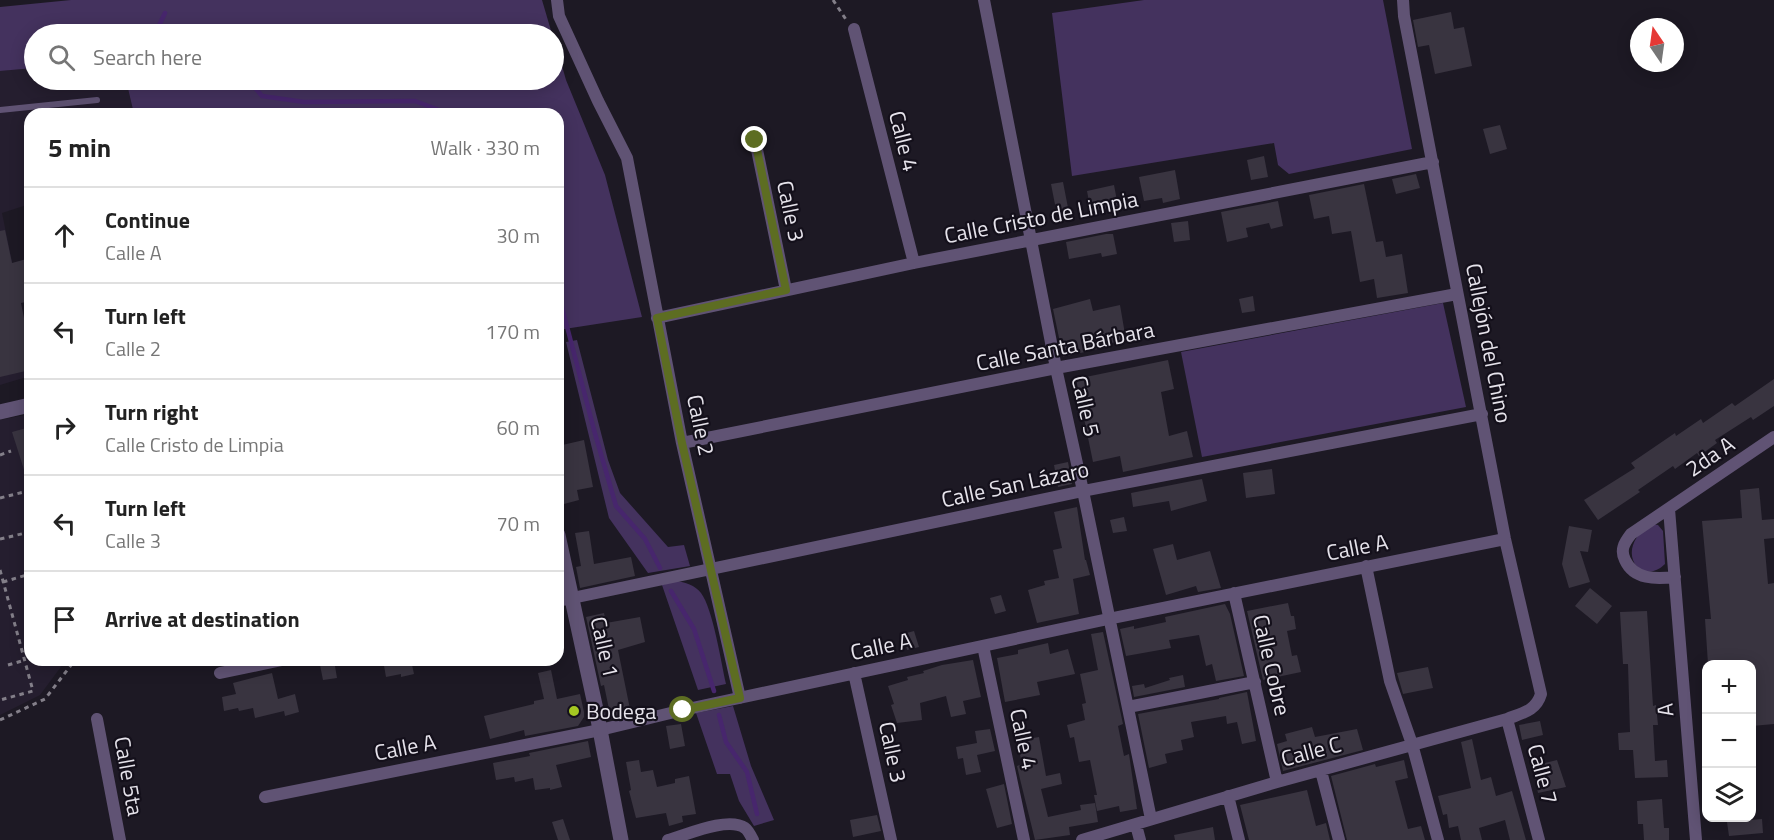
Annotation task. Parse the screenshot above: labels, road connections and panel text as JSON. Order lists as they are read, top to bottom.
{
  "streets": {
    "street": [
      "Calle 4",
      "Calle 3",
      "Calle Cristo de Limpia",
      "Callejón del Chino",
      "Calle Santa Bárbara",
      "Calle 5",
      "Calle 2",
      "2da A",
      "Calle San Lázaro",
      "Calle A",
      "Calle 1",
      "Calle Cobre",
      "A",
      "Calle C",
      "Calle 7",
      "Calle 5ta"
    ]
  },
  "crossings": [
    ["Calle 4", "Calle Cristo de Limpia"],
    ["Calle 4", "Calle A"],
    ["Calle 3", "Calle Cristo de Limpia"],
    ["Calle 3", "Calle A"],
    ["Calle Cristo de Limpia", "Callejón del Chino"],
    ["Calle Cristo de Limpia", "Calle 5"],
    ["Calle Cristo de Limpia", "Calle 2"],
    ["Callejón del Chino", "Calle Santa Bárbara"],
    ["Callejón del Chino", "Calle San Lázaro"],
    ["Callejón del Chino", "Calle A"],
    ["Callejón del Chino", "Calle C"],
    ["Calle Santa Bárbara", "Calle 5"],
    ["Calle Santa Bárbara", "Calle 2"],
    ["Calle 5", "Calle San Lázaro"],
    ["Calle 5", "Calle A"],
    ["Calle 5", "Calle C"],
    ["Calle 2", "Calle San Lázaro"],
    ["Calle 2", "Calle A"],
    ["2da A", "A"],
    ["Calle San Lázaro", "Calle 1"],
    ["Calle A", "Calle 1"],
    ["Calle A", "Calle Cobre"],
    ["Calle Cobre", "Calle C"],
    ["Calle C", "Calle 7"]
  ],
  "places": ["Bodega"],
  "north": "top",
  "page": {
    "search": "Search here",
    "heading": ["5 min", "Walk · 330 m"],
    "list": [
      ["Continue", "Calle A", "30 m"],
      ["Turn left", "Calle 2", "170 m"],
      ["Turn right", "Calle Cristo de Limpia", "60 m"],
      ["Turn left", "Calle 3", "70 m"],
      "Arrive at destination"
    ],
    "map_buttons": ["+", "−"]
  }
}
